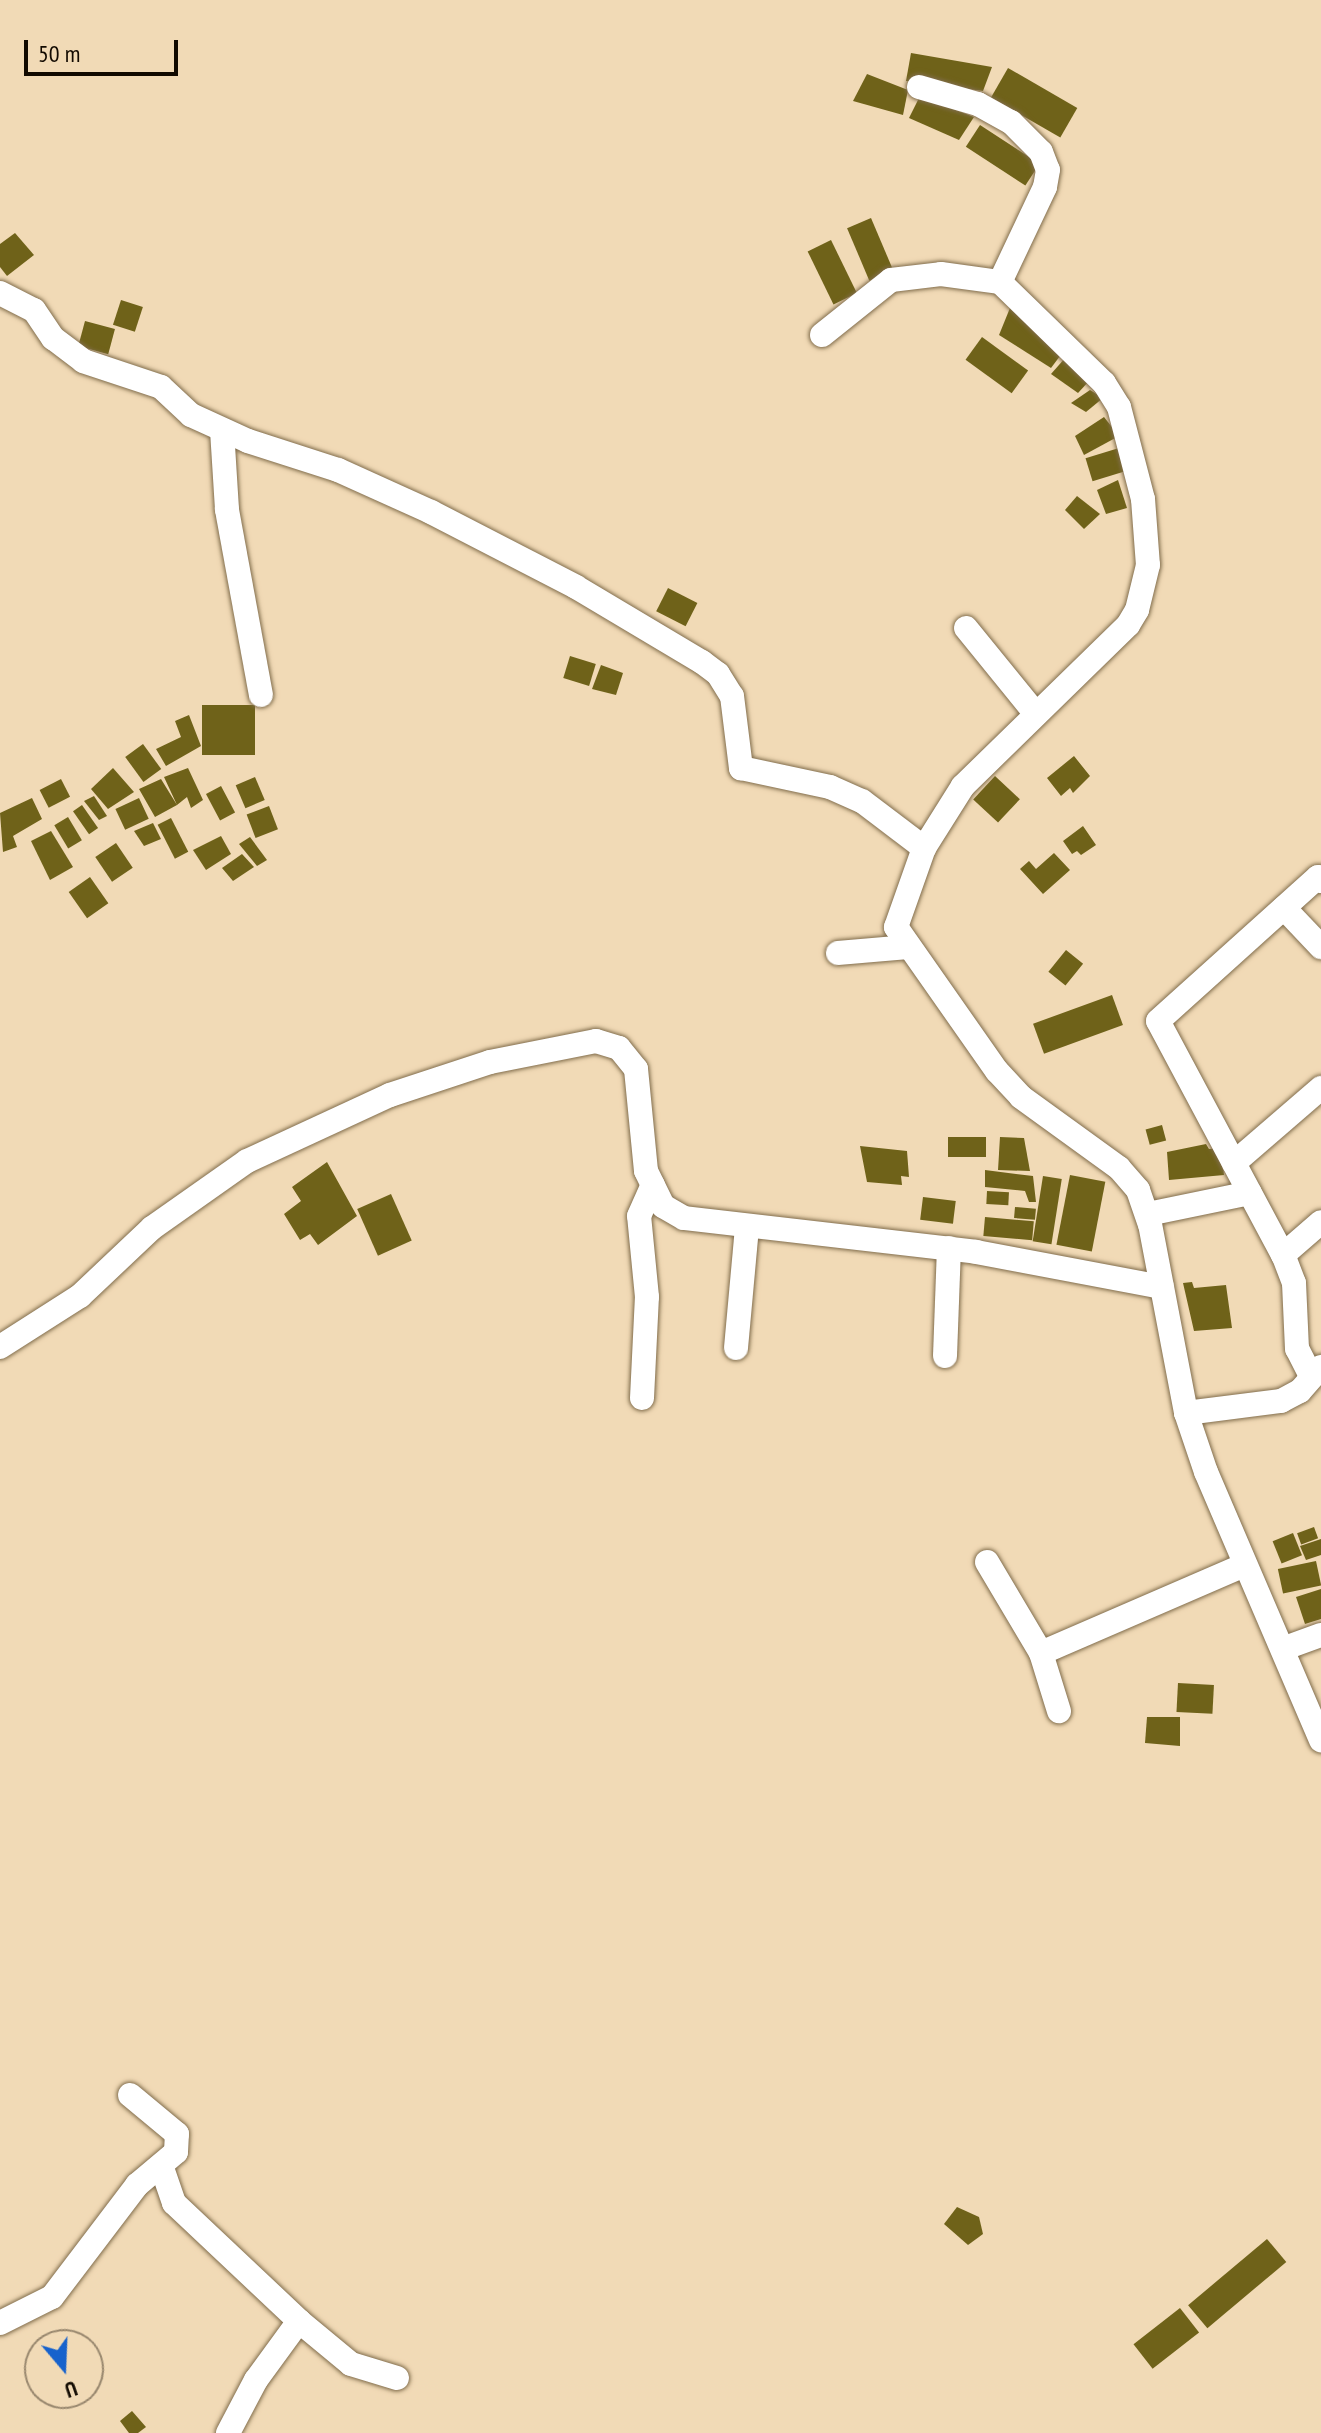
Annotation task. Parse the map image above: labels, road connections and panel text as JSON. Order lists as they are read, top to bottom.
{
  "scale_bar": "50 m",
  "north": "bottom"
}
